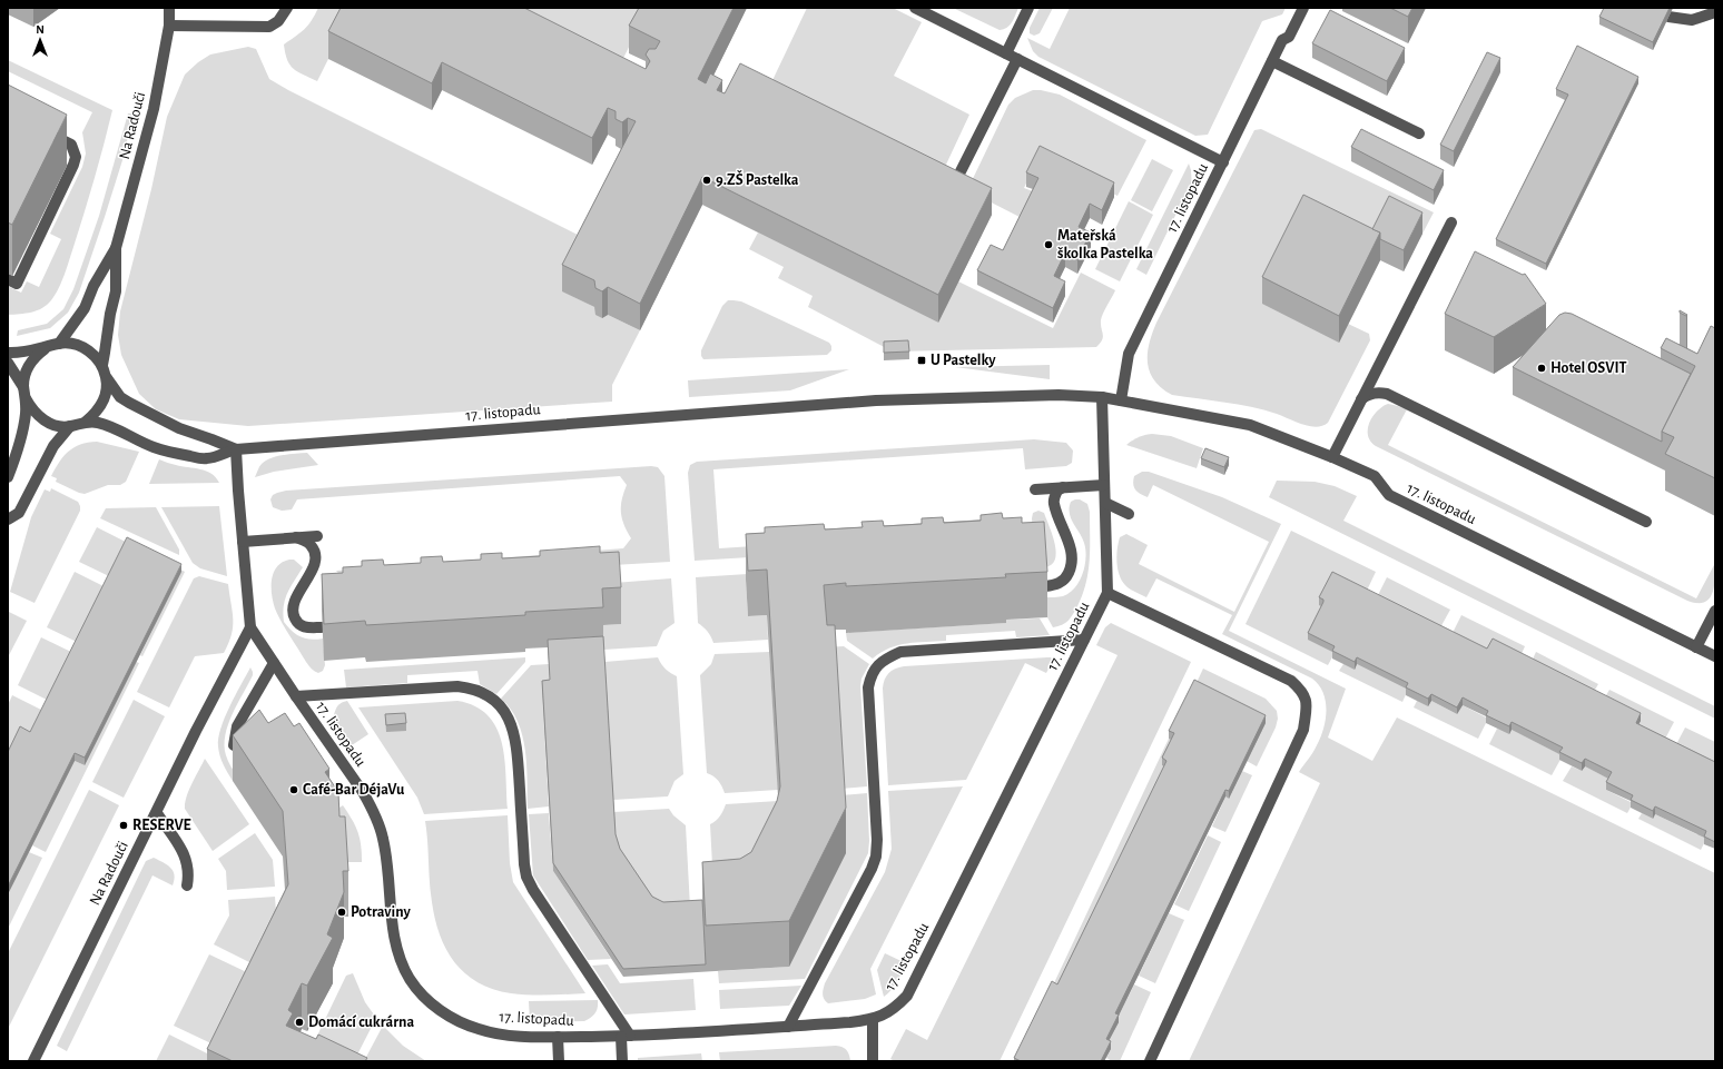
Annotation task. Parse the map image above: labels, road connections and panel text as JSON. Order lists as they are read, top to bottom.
{
  "streets": {
    "street": ["Na Radouči", "17. listopadu"]
  },
  "crossings": [
    ["Na Radouči", "17. listopadu"]
  ],
  "places": {
    "other": [
      "9.ZŠ Pastelka",
      "Mateřská školka Pastelka",
      "Hotel OSVIT",
      "Café-Bar DéjaVu",
      "RESERVE",
      "Potraviny",
      "Domácí cukrárna"
    ],
    "transit": ["U Pastelky"]
  },
  "north": "top"
}
